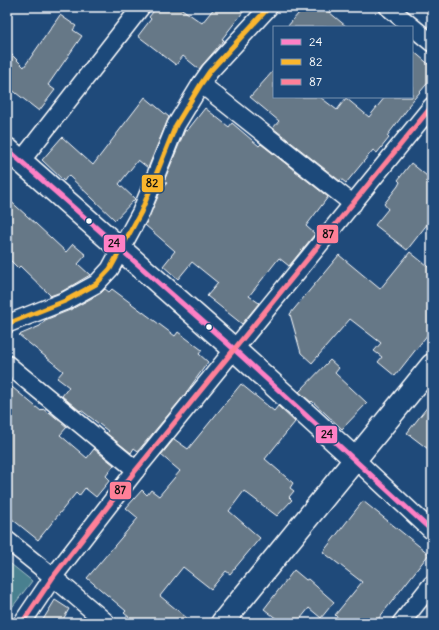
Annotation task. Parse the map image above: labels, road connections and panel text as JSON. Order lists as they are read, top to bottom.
{
  "lines": ["transit line 82", "transit line 87", "transit line 24"],
  "legend": ["24", "82", "87"]
}
